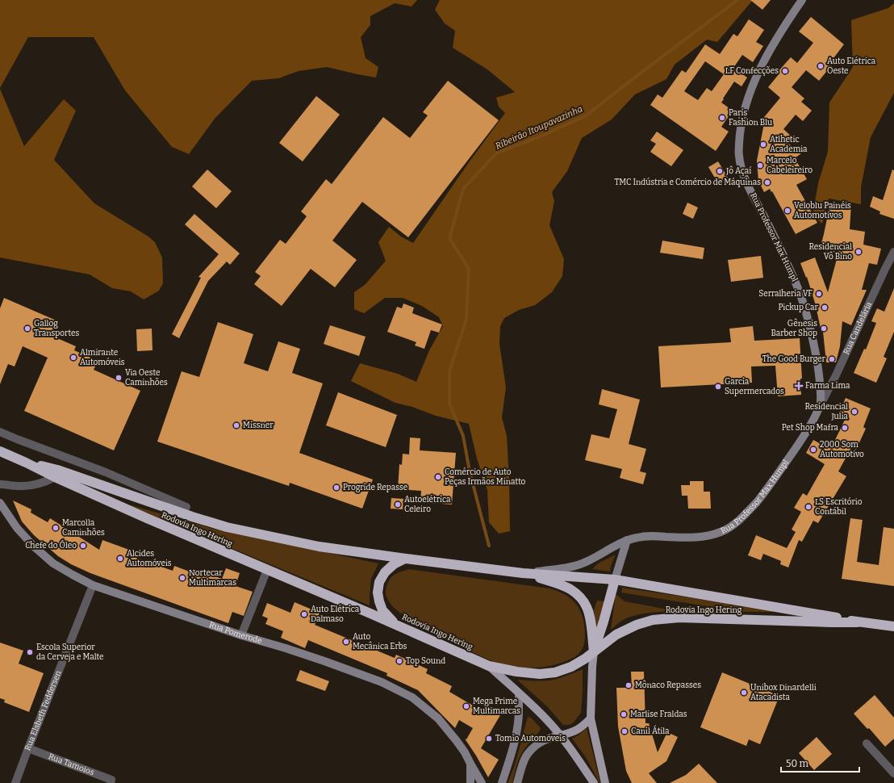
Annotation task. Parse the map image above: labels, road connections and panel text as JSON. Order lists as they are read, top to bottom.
{
  "streets": {
    "highway": ["Rodovia Ingo Hering"],
    "street": [
      "Rua Professor Max Humpl",
      "Rua Candelária",
      "Rua Pomerode",
      "Rua Elsbeth Feddersen",
      "Rua Tamoios"
    ]
  },
  "crossings": [
    ["Rua Professor Max Humpl", "Rua Candelária"],
    ["Rua Professor Max Humpl", "Rodovia Ingo Hering"],
    ["Rua Pomerode", "Rua Elsbeth Feddersen"],
    ["Rua Elsbeth Feddersen", "Rua Tamoios"]
  ],
  "water": ["Ribeirão Itoupavazinha"],
  "places": {
    "other": [
      "Auto Elétrica Oeste",
      "LF Confecções",
      "Paris Fashion Blu",
      "Atlhetic Academia",
      "Marcelo Cabeleireiro",
      "Jô Açaí",
      "TMC Indústria e Comércio de Máquinas",
      "Veloblu Painéis Automotivos",
      "Residencial Vô Bino",
      "Serralheria VF",
      "Pickup Car",
      "Gallog Transportes",
      "Gênesis Barber Shop",
      "Almirante Automóveis",
      "The Good Burger",
      "Via Oeste Caminhões",
      "Garcia Supermercados",
      "Residencial Julia",
      "Missner",
      "Pet Shop Mafra",
      "2000 Som Automotivo",
      "Comércio de Auto Peças Irmãos Minatto",
      "Progride Repasse",
      "Autoelétrica Celeiro",
      "LS Escritório Contábil",
      "Marcolla Caminhões",
      "Chefe do Óleo",
      "Alcides Automóveis",
      "Nortecar Multimarcas",
      "Auto Elétrica Dalmaso",
      "Auto Mecânica Erbs",
      "Escola Superior da Cerveja e Malte",
      "Top Sound",
      "Mônaco Repasses",
      "Unibox Dinardelli Atacadista",
      "Mega Prime Multimarcas",
      "Marlise Fraldas",
      "Canil Átila",
      "Tomio Automóveis"
    ],
    "health": ["Farma Lima"]
  },
  "scale_bar": "50 m"
}
